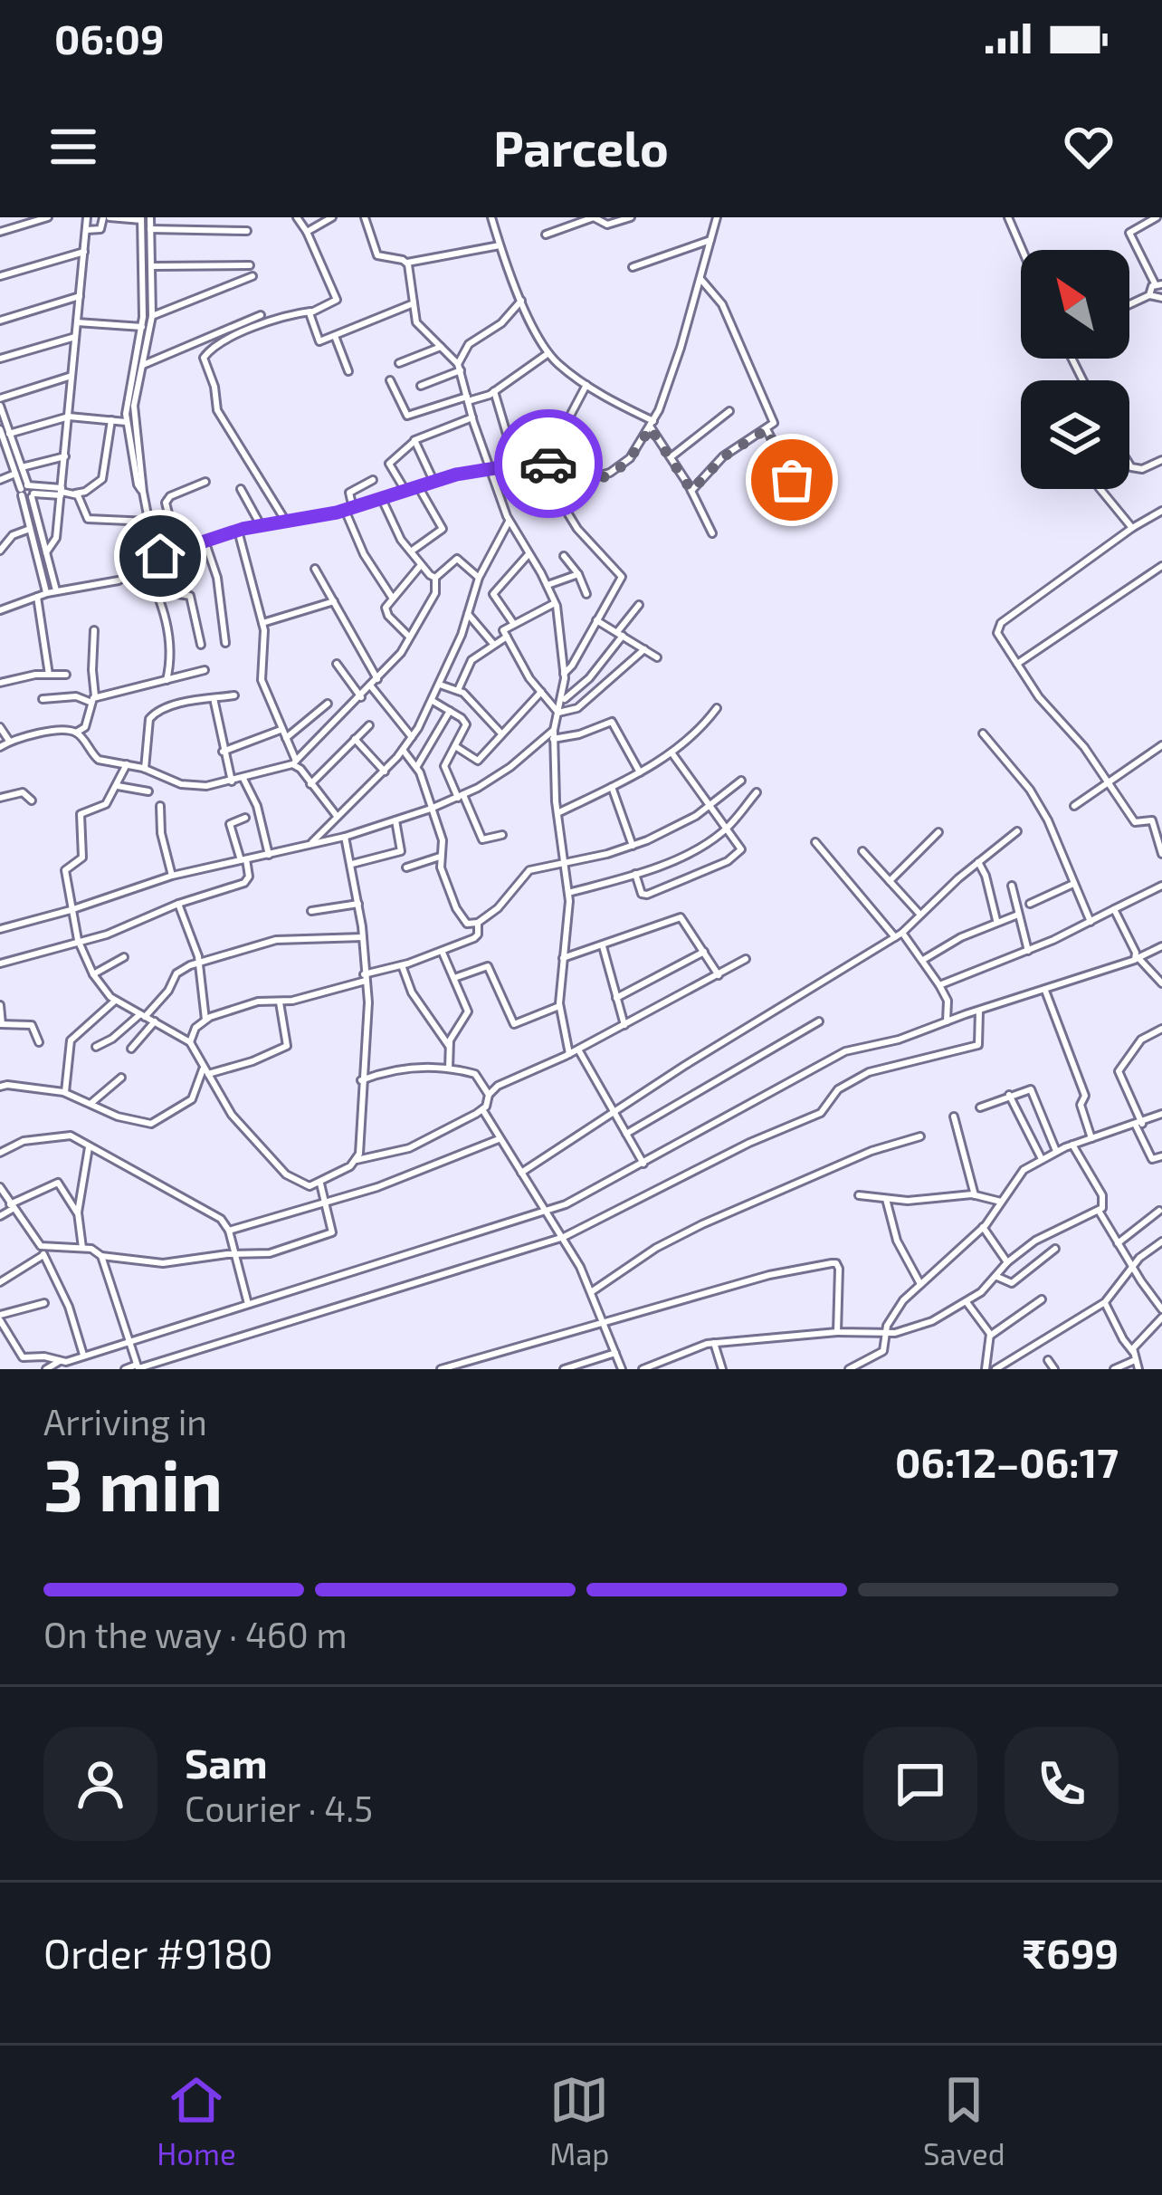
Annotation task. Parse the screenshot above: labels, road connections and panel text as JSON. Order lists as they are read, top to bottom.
{
  "north": "top left",
  "page": {
    "status": "06:09",
    "header": "Parcelo",
    "heading": ["3 min", "Arriving in", "06:12–06:17"],
    "panel": [
      "Sam",
      "Courier · 4.5",
      "Order #9180",
      "₹699"
    ],
    "bar": "On the way · 460 m",
    "tabs": ["Home", "Map", "Saved"]
  }
}
